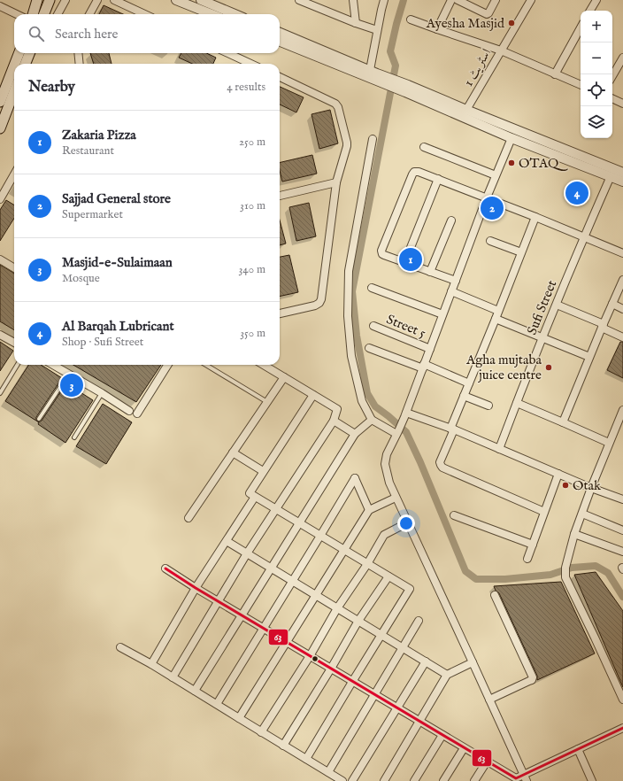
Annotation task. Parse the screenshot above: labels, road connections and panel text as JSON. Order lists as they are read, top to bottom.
{
  "streets": {
    "street": ["اسٹریٹ 1", "Sufi Street", "Street 5"]
  },
  "places": [
    "Ayesha Masjid",
    "OTAQ",
    "Agha mujtaba juice centre",
    "Otak"
  ],
  "lines": ["transit line 63"],
  "page": {
    "map_buttons": ["+", "−"],
    "search": "Search here",
    "heading": ["Nearby", "4 results"],
    "list": [
      {
        "mark": "1",
        "name": "Zakaria Pizza",
        "note": "Restaurant",
        "value": "250 m"
      },
      {
        "mark": "2",
        "name": "Sajjad General store",
        "note": "Supermarket",
        "value": "310 m"
      },
      {
        "mark": "3",
        "name": "Masjid-e-Sulaimaan",
        "note": "Mosque",
        "value": "340 m"
      },
      {
        "mark": "4",
        "name": "Al Barqah Lubricant",
        "note": "Shop · Sufi Street",
        "value": "350 m"
      }
    ],
    "pins": [
      "4",
      "2",
      "1",
      "3"
    ]
  }
}
